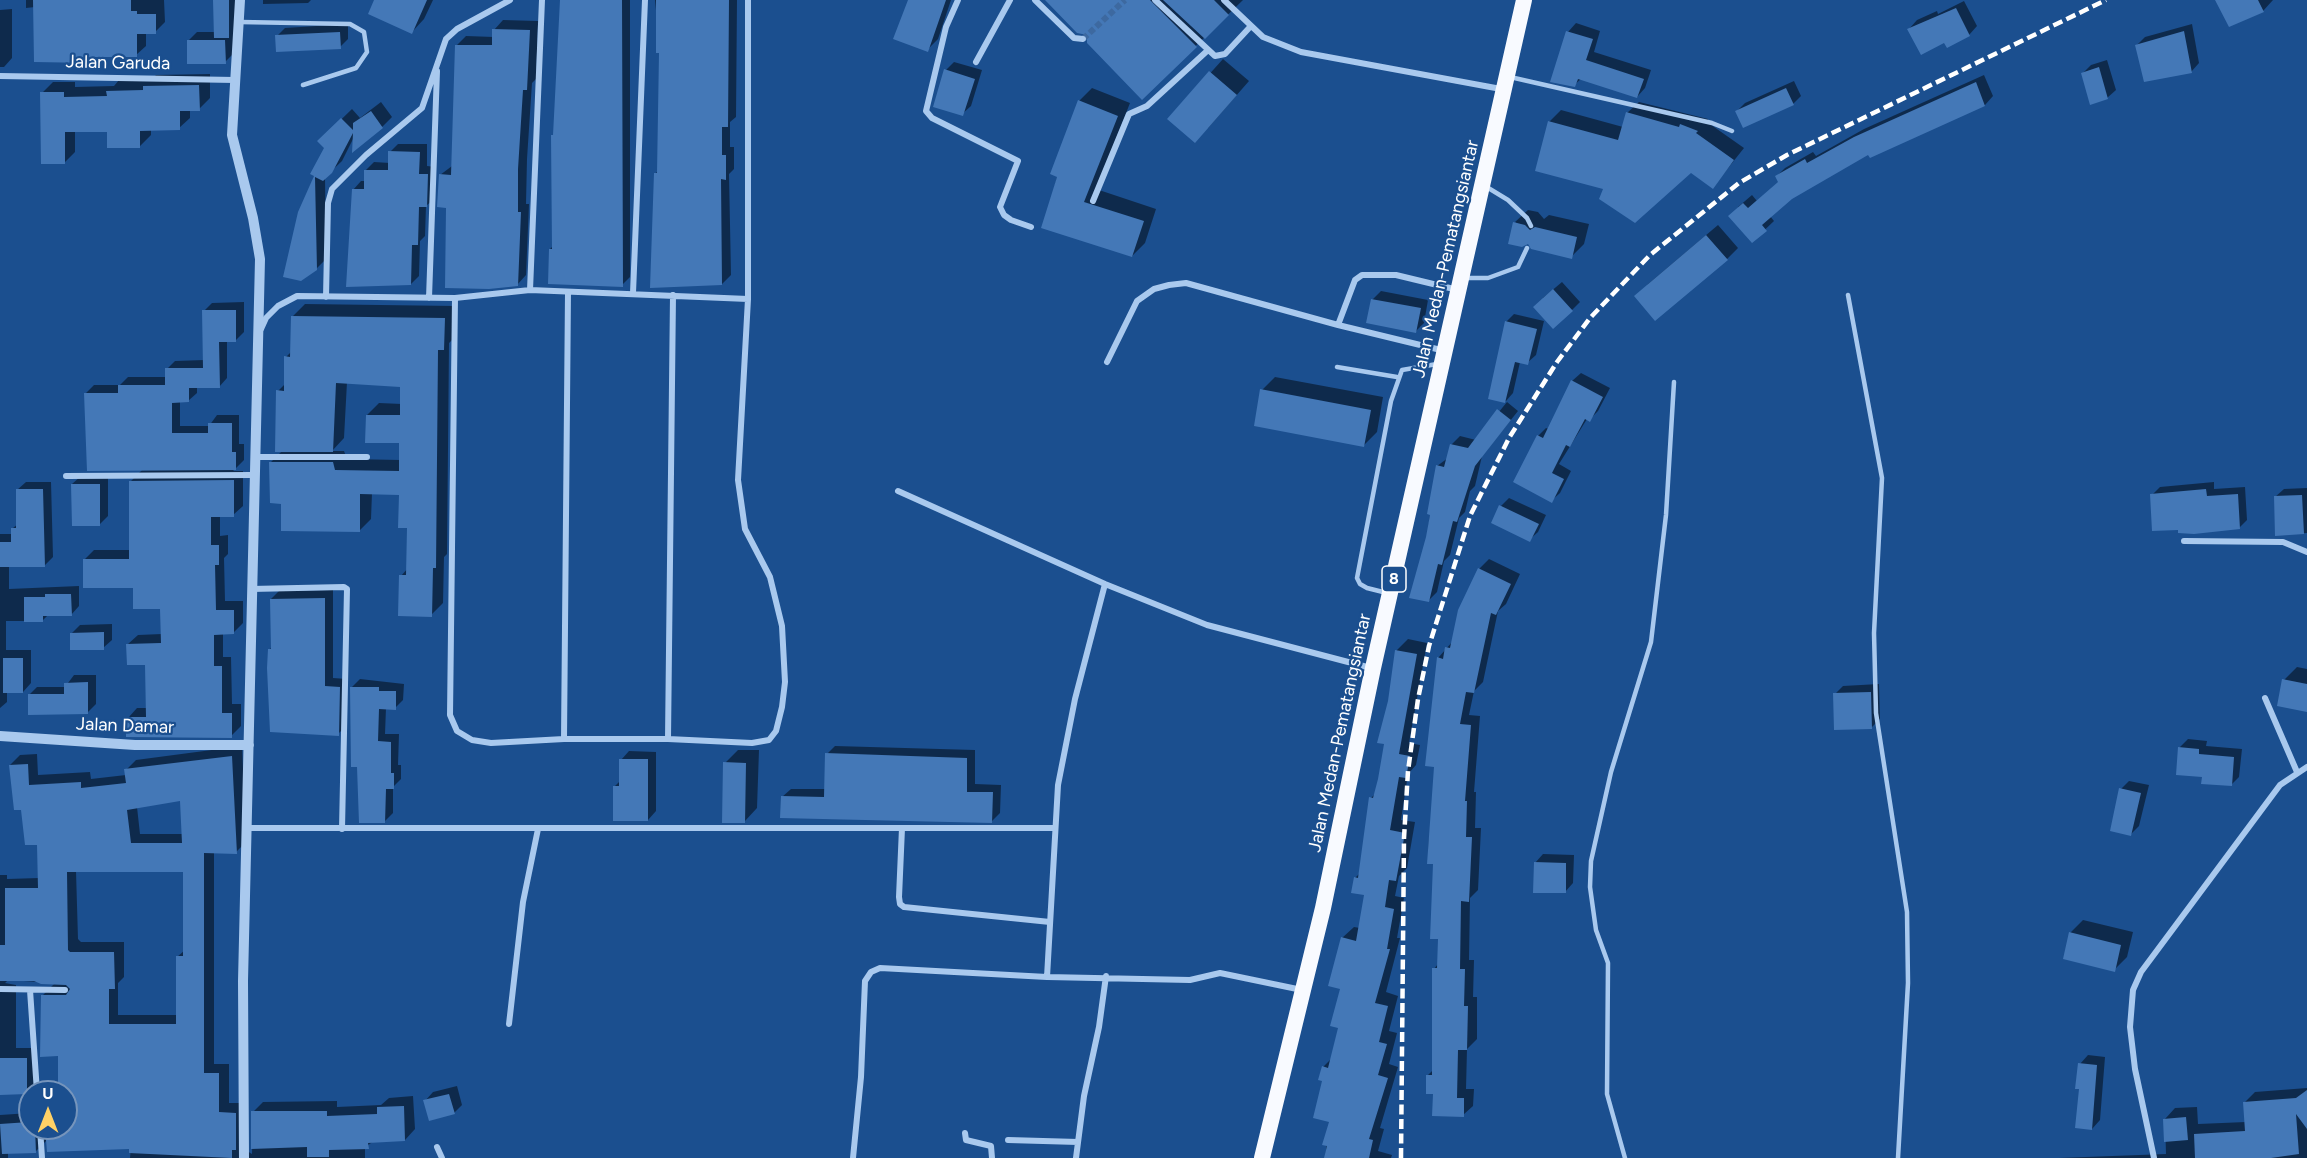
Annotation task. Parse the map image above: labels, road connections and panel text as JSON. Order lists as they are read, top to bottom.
{
  "streets": {
    "highway": ["Jalan Medan-Pematangsiantar", "8"],
    "street": ["Jalan Garuda", "Jalan Damar"]
  },
  "north": "top"
}
